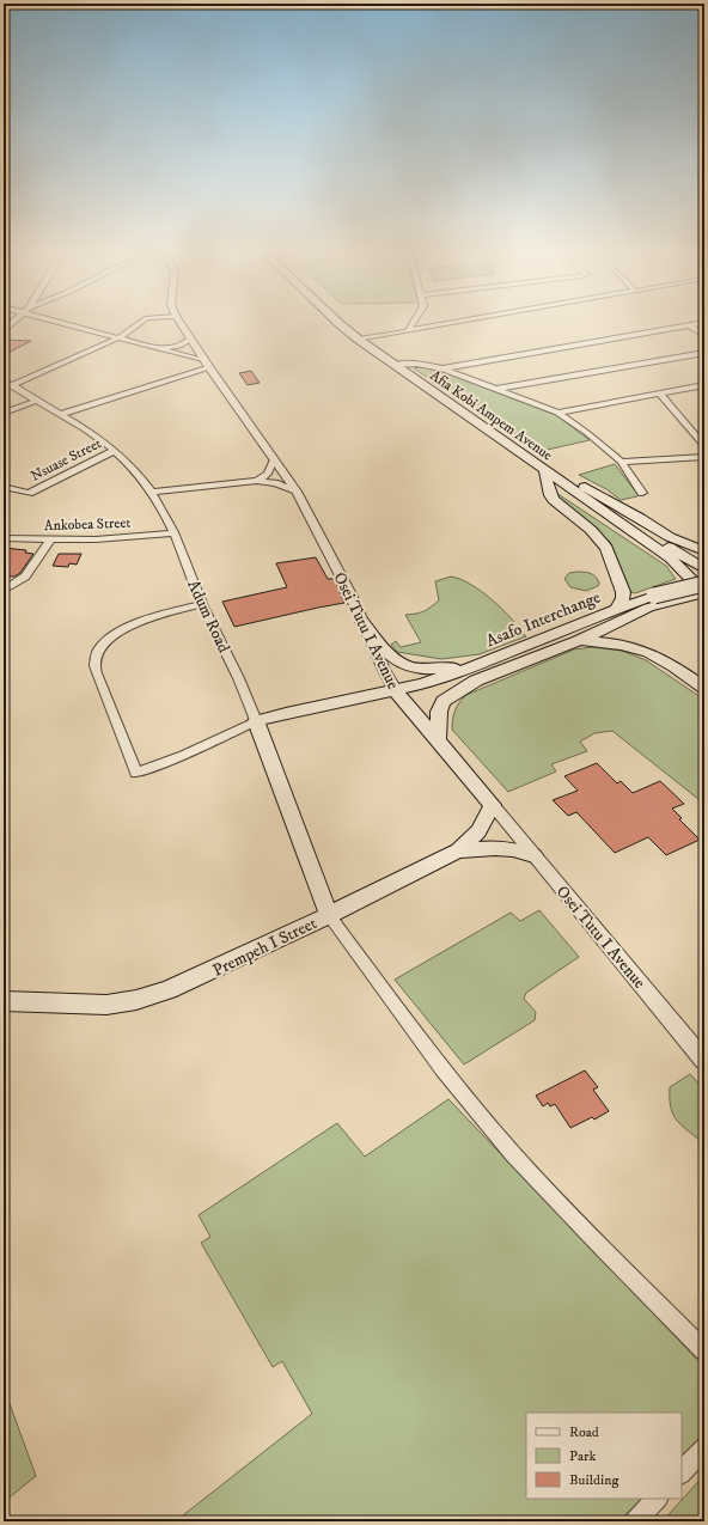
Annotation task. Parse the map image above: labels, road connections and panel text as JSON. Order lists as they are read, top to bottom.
{
  "streets": {
    "main road": [
      "Afia Kobi Ampem Avenue",
      "Adum Road",
      "Asafo Interchange",
      "Osei Tutu I Avenue",
      "Prempeh I Street"
    ],
    "street": ["Nsuase Street", "Ankobea Street"]
  },
  "crossings": [
    ["Afia Kobi Ampem Avenue", "Asafo Interchange"],
    ["Nsuase Street", "Adum Road"],
    ["Ankobea Street", "Adum Road"],
    ["Adum Road", "Asafo Interchange"],
    ["Adum Road", "Prempeh I Street"],
    ["Asafo Interchange", "Osei Tutu I Avenue"],
    ["Osei Tutu I Avenue", "Prempeh I Street"]
  ],
  "legend": ["Road", "Park", "Building"]
}
